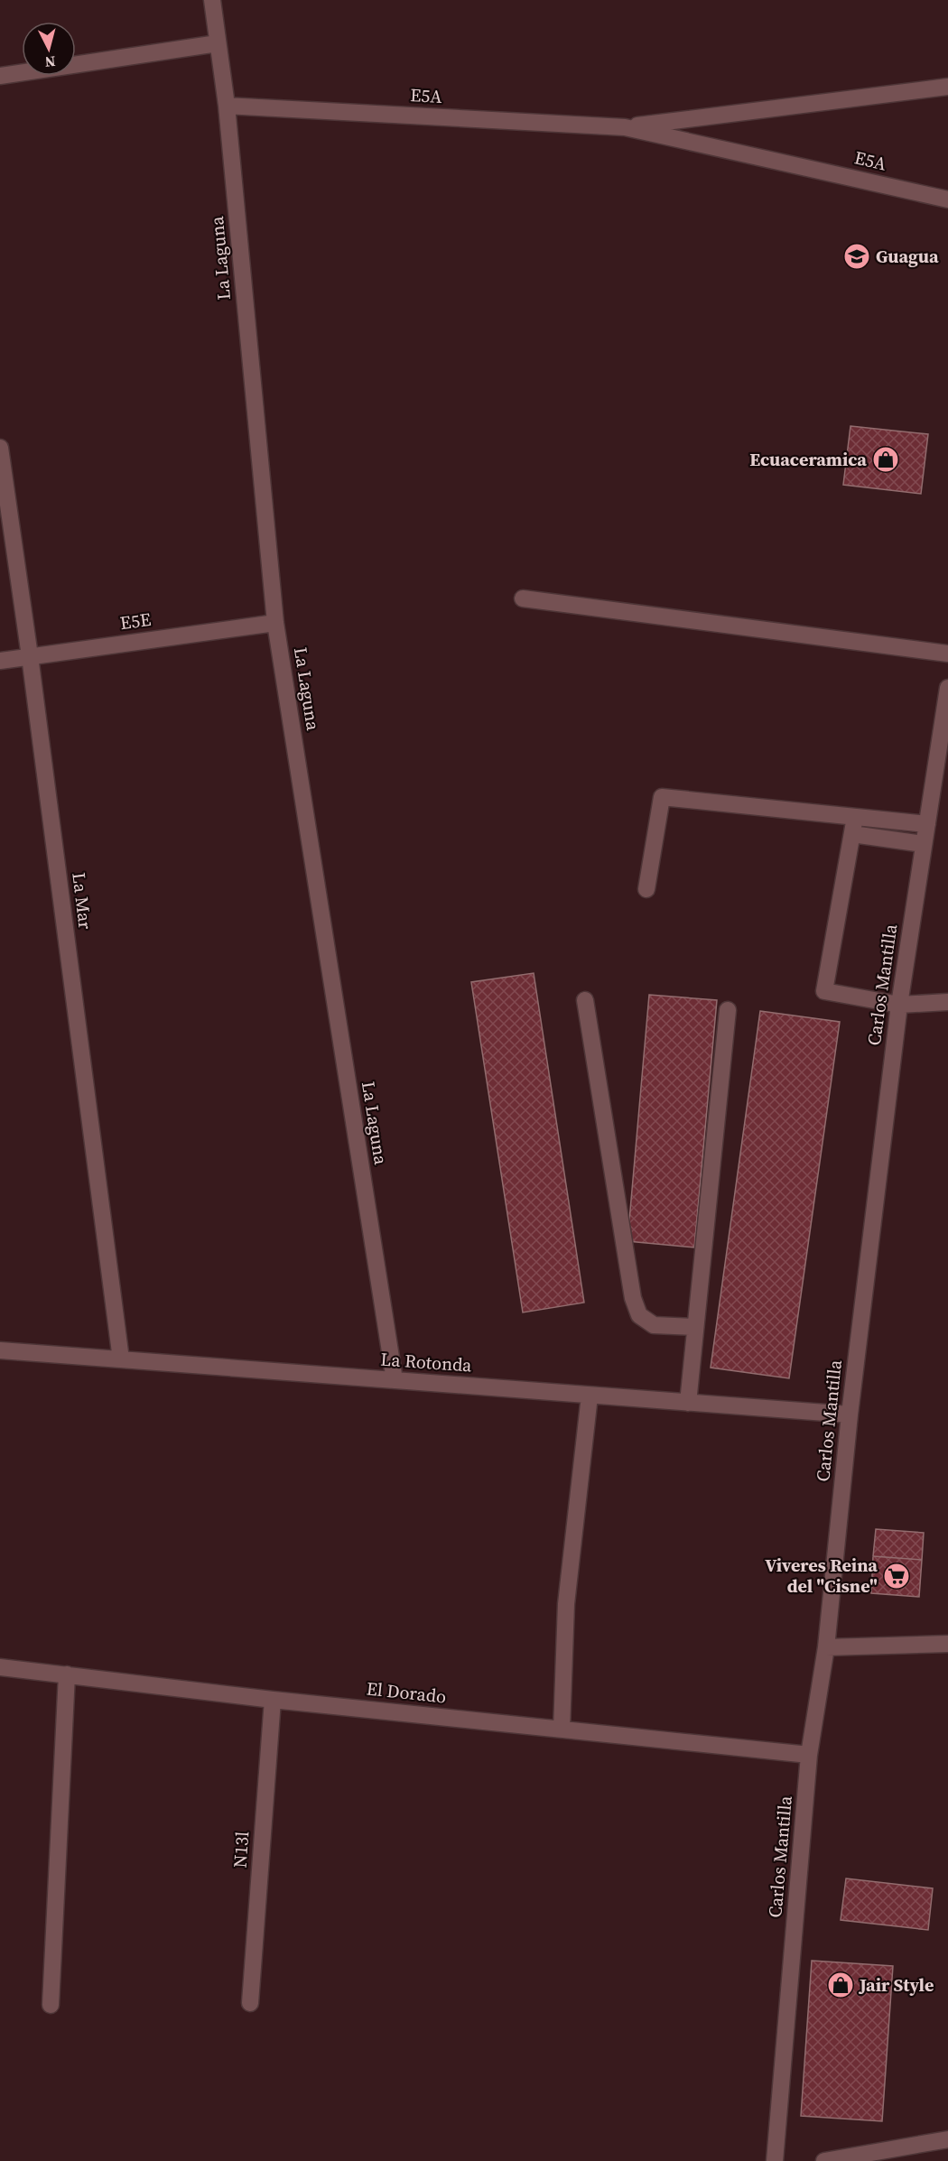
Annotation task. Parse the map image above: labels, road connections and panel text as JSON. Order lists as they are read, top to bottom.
{
  "streets": {
    "street": [
      "E5A",
      "La Laguna",
      "E5E",
      "La Mar",
      "Carlos Mantilla",
      "La Rotonda",
      "El Dorado",
      "N13l"
    ]
  },
  "crossings": [
    ["E5A", "La Laguna"],
    ["La Laguna", "E5E"],
    ["La Laguna", "La Rotonda"],
    ["E5E", "La Mar"],
    ["La Mar", "La Rotonda"],
    ["Carlos Mantilla", "La Rotonda"],
    ["Carlos Mantilla", "El Dorado"],
    ["El Dorado", "N13l"]
  ],
  "places": {
    "school or university": ["Guagua"],
    "shop": ["Ecuaceramica", "Jair Style"],
    "supermarket": ["Viveres Reina del \"Cisne\""]
  },
  "north": "bottom"
}
